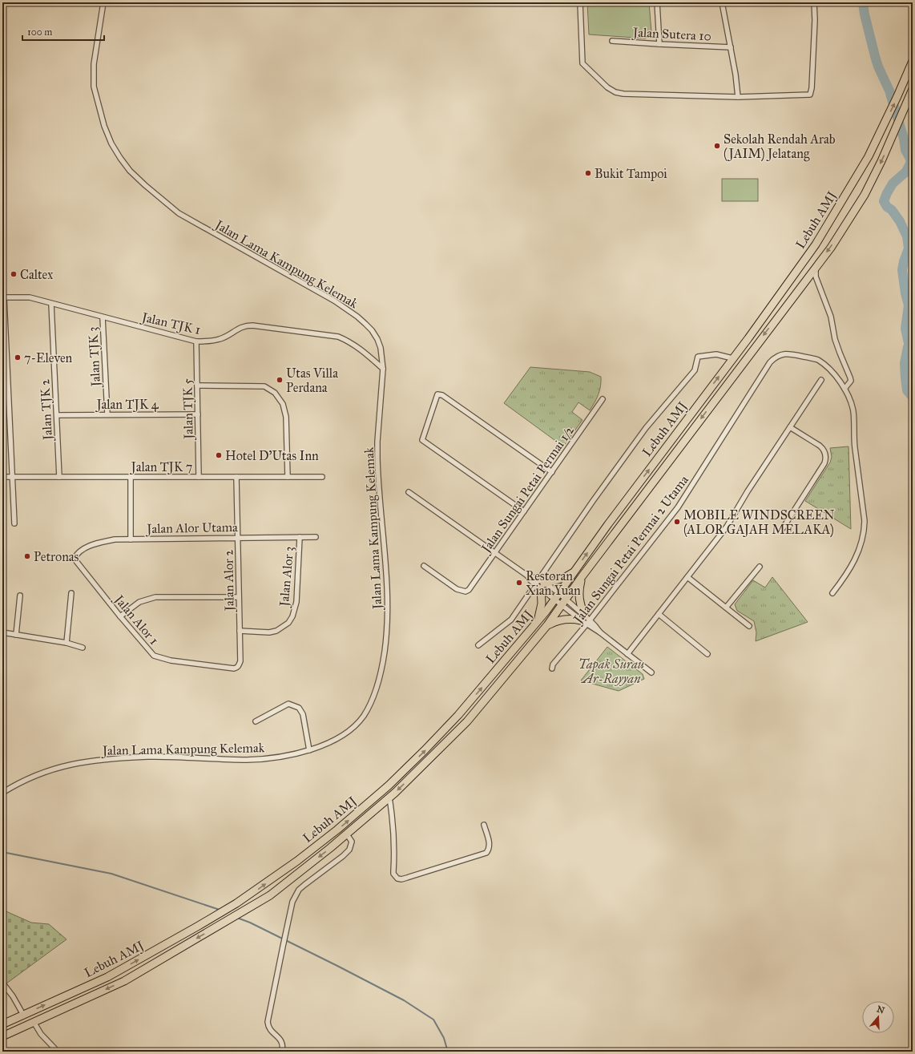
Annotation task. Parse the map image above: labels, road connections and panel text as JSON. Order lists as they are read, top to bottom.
{
  "streets": {
    "highway": ["Lebuh AMJ"],
    "street": [
      "Jalan Sutera 10",
      "Jalan Lama Kampung Kelemak",
      "Jalan TJK 1",
      "Jalan TJK 3",
      "Jalan TJK 4",
      "Jalan TJK 5",
      "Jalan TJK 2",
      "Jalan TJK 7",
      "Jalan Sungai Petai Permai 1/2",
      "Jalan Alor Utama",
      "Jalan Sungai Petai Permai 2 Utama",
      "Jalan Alor 3",
      "Jalan Alor 2",
      "Jalan Alor 1"
    ]
  },
  "crossings": [
    ["Jalan Lama Kampung Kelemak", "Jalan TJK 1"],
    ["Jalan TJK 1", "Jalan TJK 3"],
    ["Jalan TJK 1", "Jalan TJK 5"],
    ["Jalan TJK 1", "Jalan TJK 2"],
    ["Jalan TJK 3", "Jalan TJK 4"],
    ["Jalan TJK 4", "Jalan TJK 5"],
    ["Jalan TJK 4", "Jalan TJK 2"],
    ["Jalan TJK 5", "Jalan TJK 7"],
    ["Jalan TJK 2", "Jalan TJK 7"],
    ["Jalan TJK 7", "Jalan Alor 2"],
    ["Jalan Alor Utama", "Jalan Alor 3"],
    ["Jalan Alor Utama", "Jalan Alor 2"],
    ["Jalan Alor Utama", "Jalan Alor 1"],
    ["Jalan Alor 3", "Jalan Alor 2"],
    ["Jalan Alor 2", "Jalan Alor 1"]
  ],
  "parks": ["Tapak Surau Ar-Rayyan"],
  "places": [
    "Sekolah Rendah Arab (JAIM) Jelatang",
    "Bukit Tampoi",
    "Caltex",
    "7-Eleven",
    "Utas Villa Perdana",
    "Hotel D'Utas Inn",
    "MOBILE WINDSCREEN (ALOR GAJAH MELAKA)",
    "Petronas",
    "Restoran Xian Yuan"
  ],
  "scale_bar": "100 m",
  "north": "top"
}
